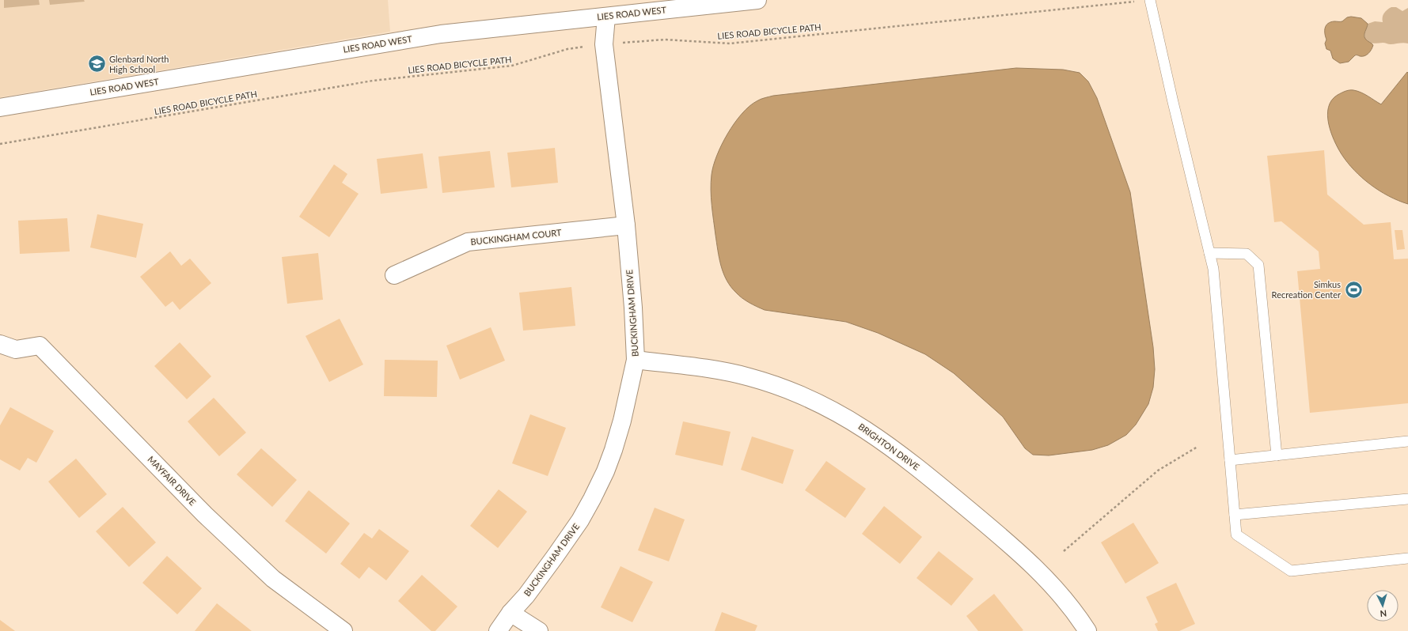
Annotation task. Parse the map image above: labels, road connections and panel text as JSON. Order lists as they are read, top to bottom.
{
  "streets": {
    "street": [
      "LIES ROAD WEST",
      "BUCKINGHAM COURT",
      "BUCKINGHAM DRIVE",
      "BRIGHTON DRIVE",
      "MAYFAIR DRIVE"
    ],
    "path": ["LIES ROAD BICYCLE PATH"]
  },
  "crossings": [
    ["LIES ROAD WEST", "BUCKINGHAM DRIVE"],
    ["LIES ROAD BICYCLE PATH", "BUCKINGHAM DRIVE"],
    ["BUCKINGHAM COURT", "BUCKINGHAM DRIVE"],
    ["BUCKINGHAM DRIVE", "BRIGHTON DRIVE"]
  ],
  "places": {
    "school or university": ["Glenbard North High School"],
    "sports": ["Simkus Recreation Center"]
  },
  "north": "bottom"
}
